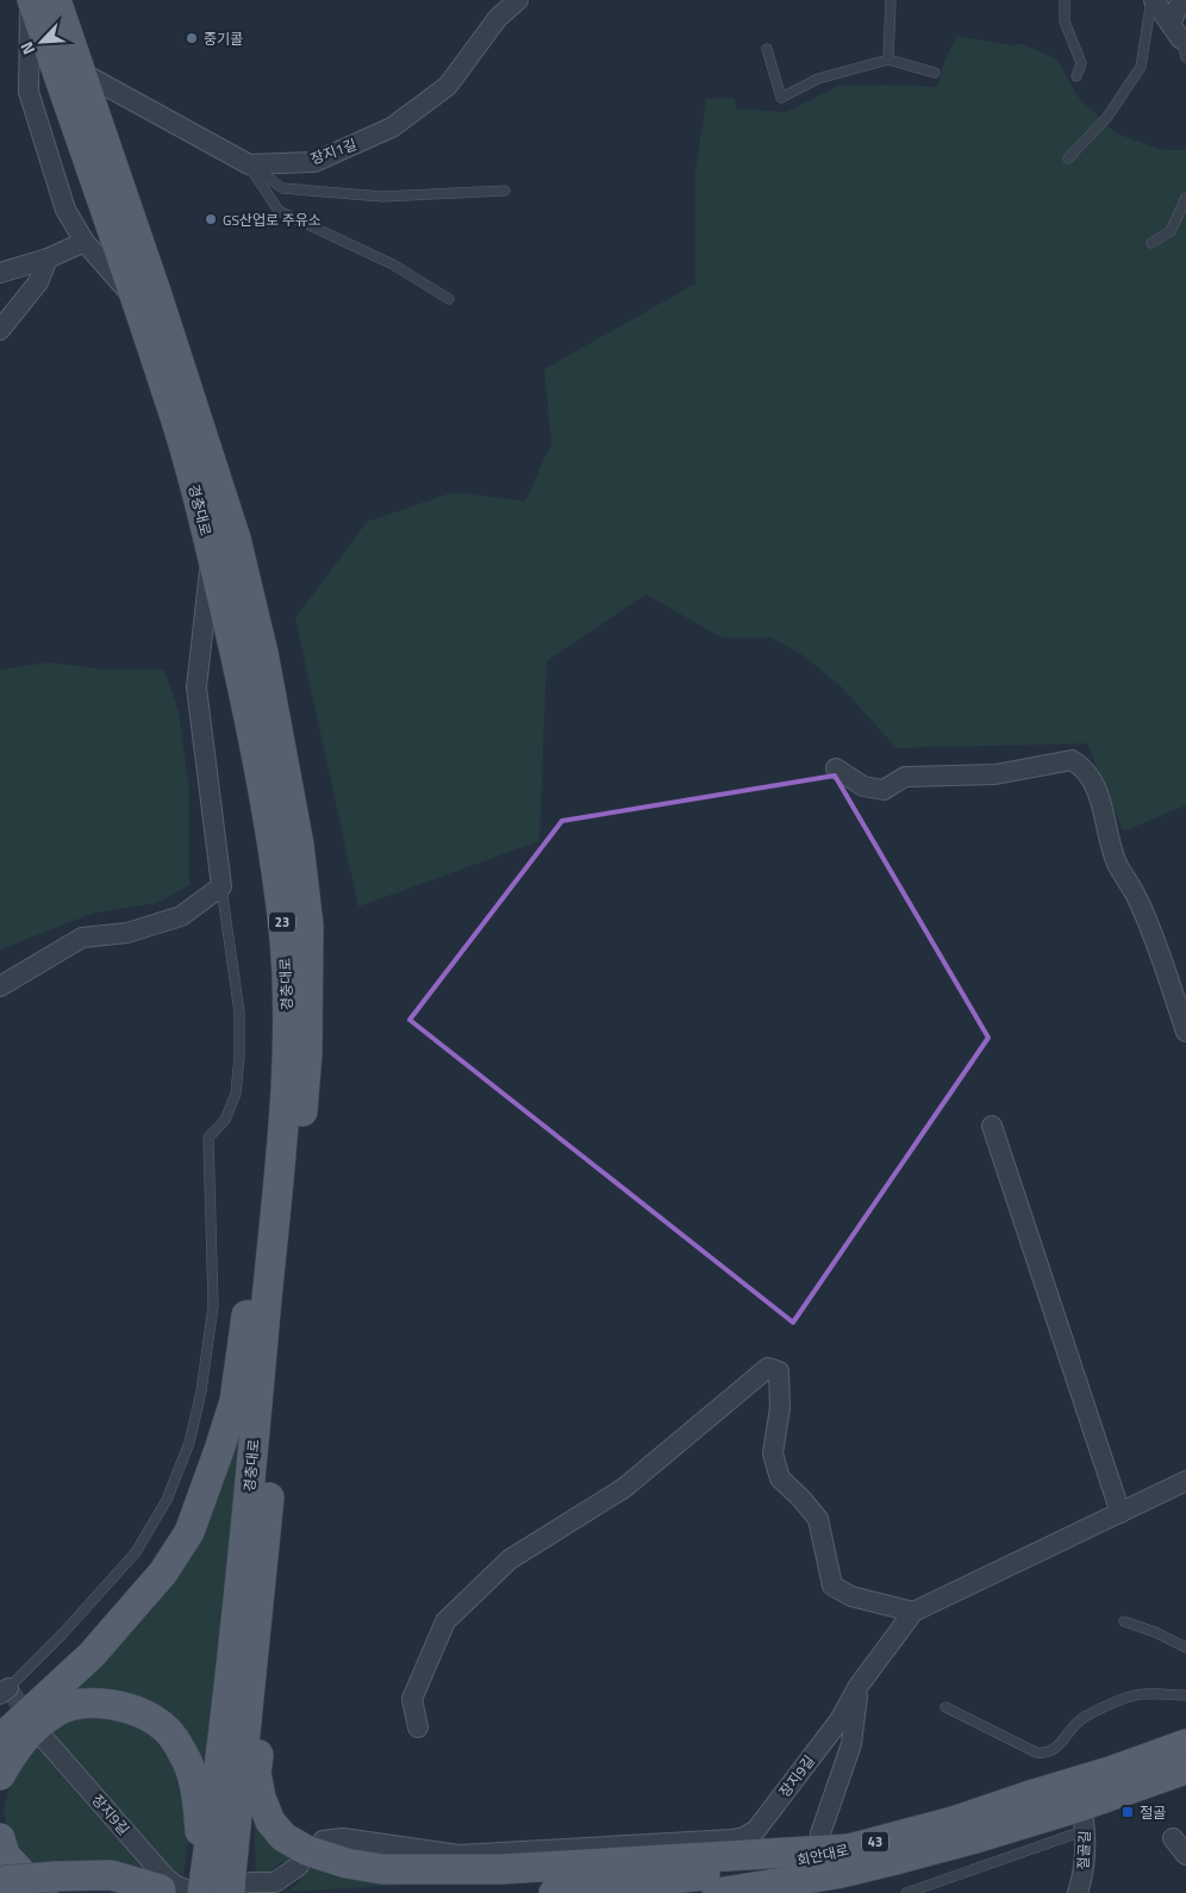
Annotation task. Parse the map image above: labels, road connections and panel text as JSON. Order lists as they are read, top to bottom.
{
  "streets": {
    "main road": [
      "경충대로",
      "23",
      "43",
      "회안대로"
    ],
    "street": ["장지1길", "장지9길", "절골길"]
  },
  "crossings": [
    ["경충대로", "장지9길"],
    ["절골길", "회안대로"]
  ],
  "places": {
    "other": ["중기콜", "GS산업로 주유소"],
    "transit": ["절골"]
  },
  "north": "bottom left"
}
